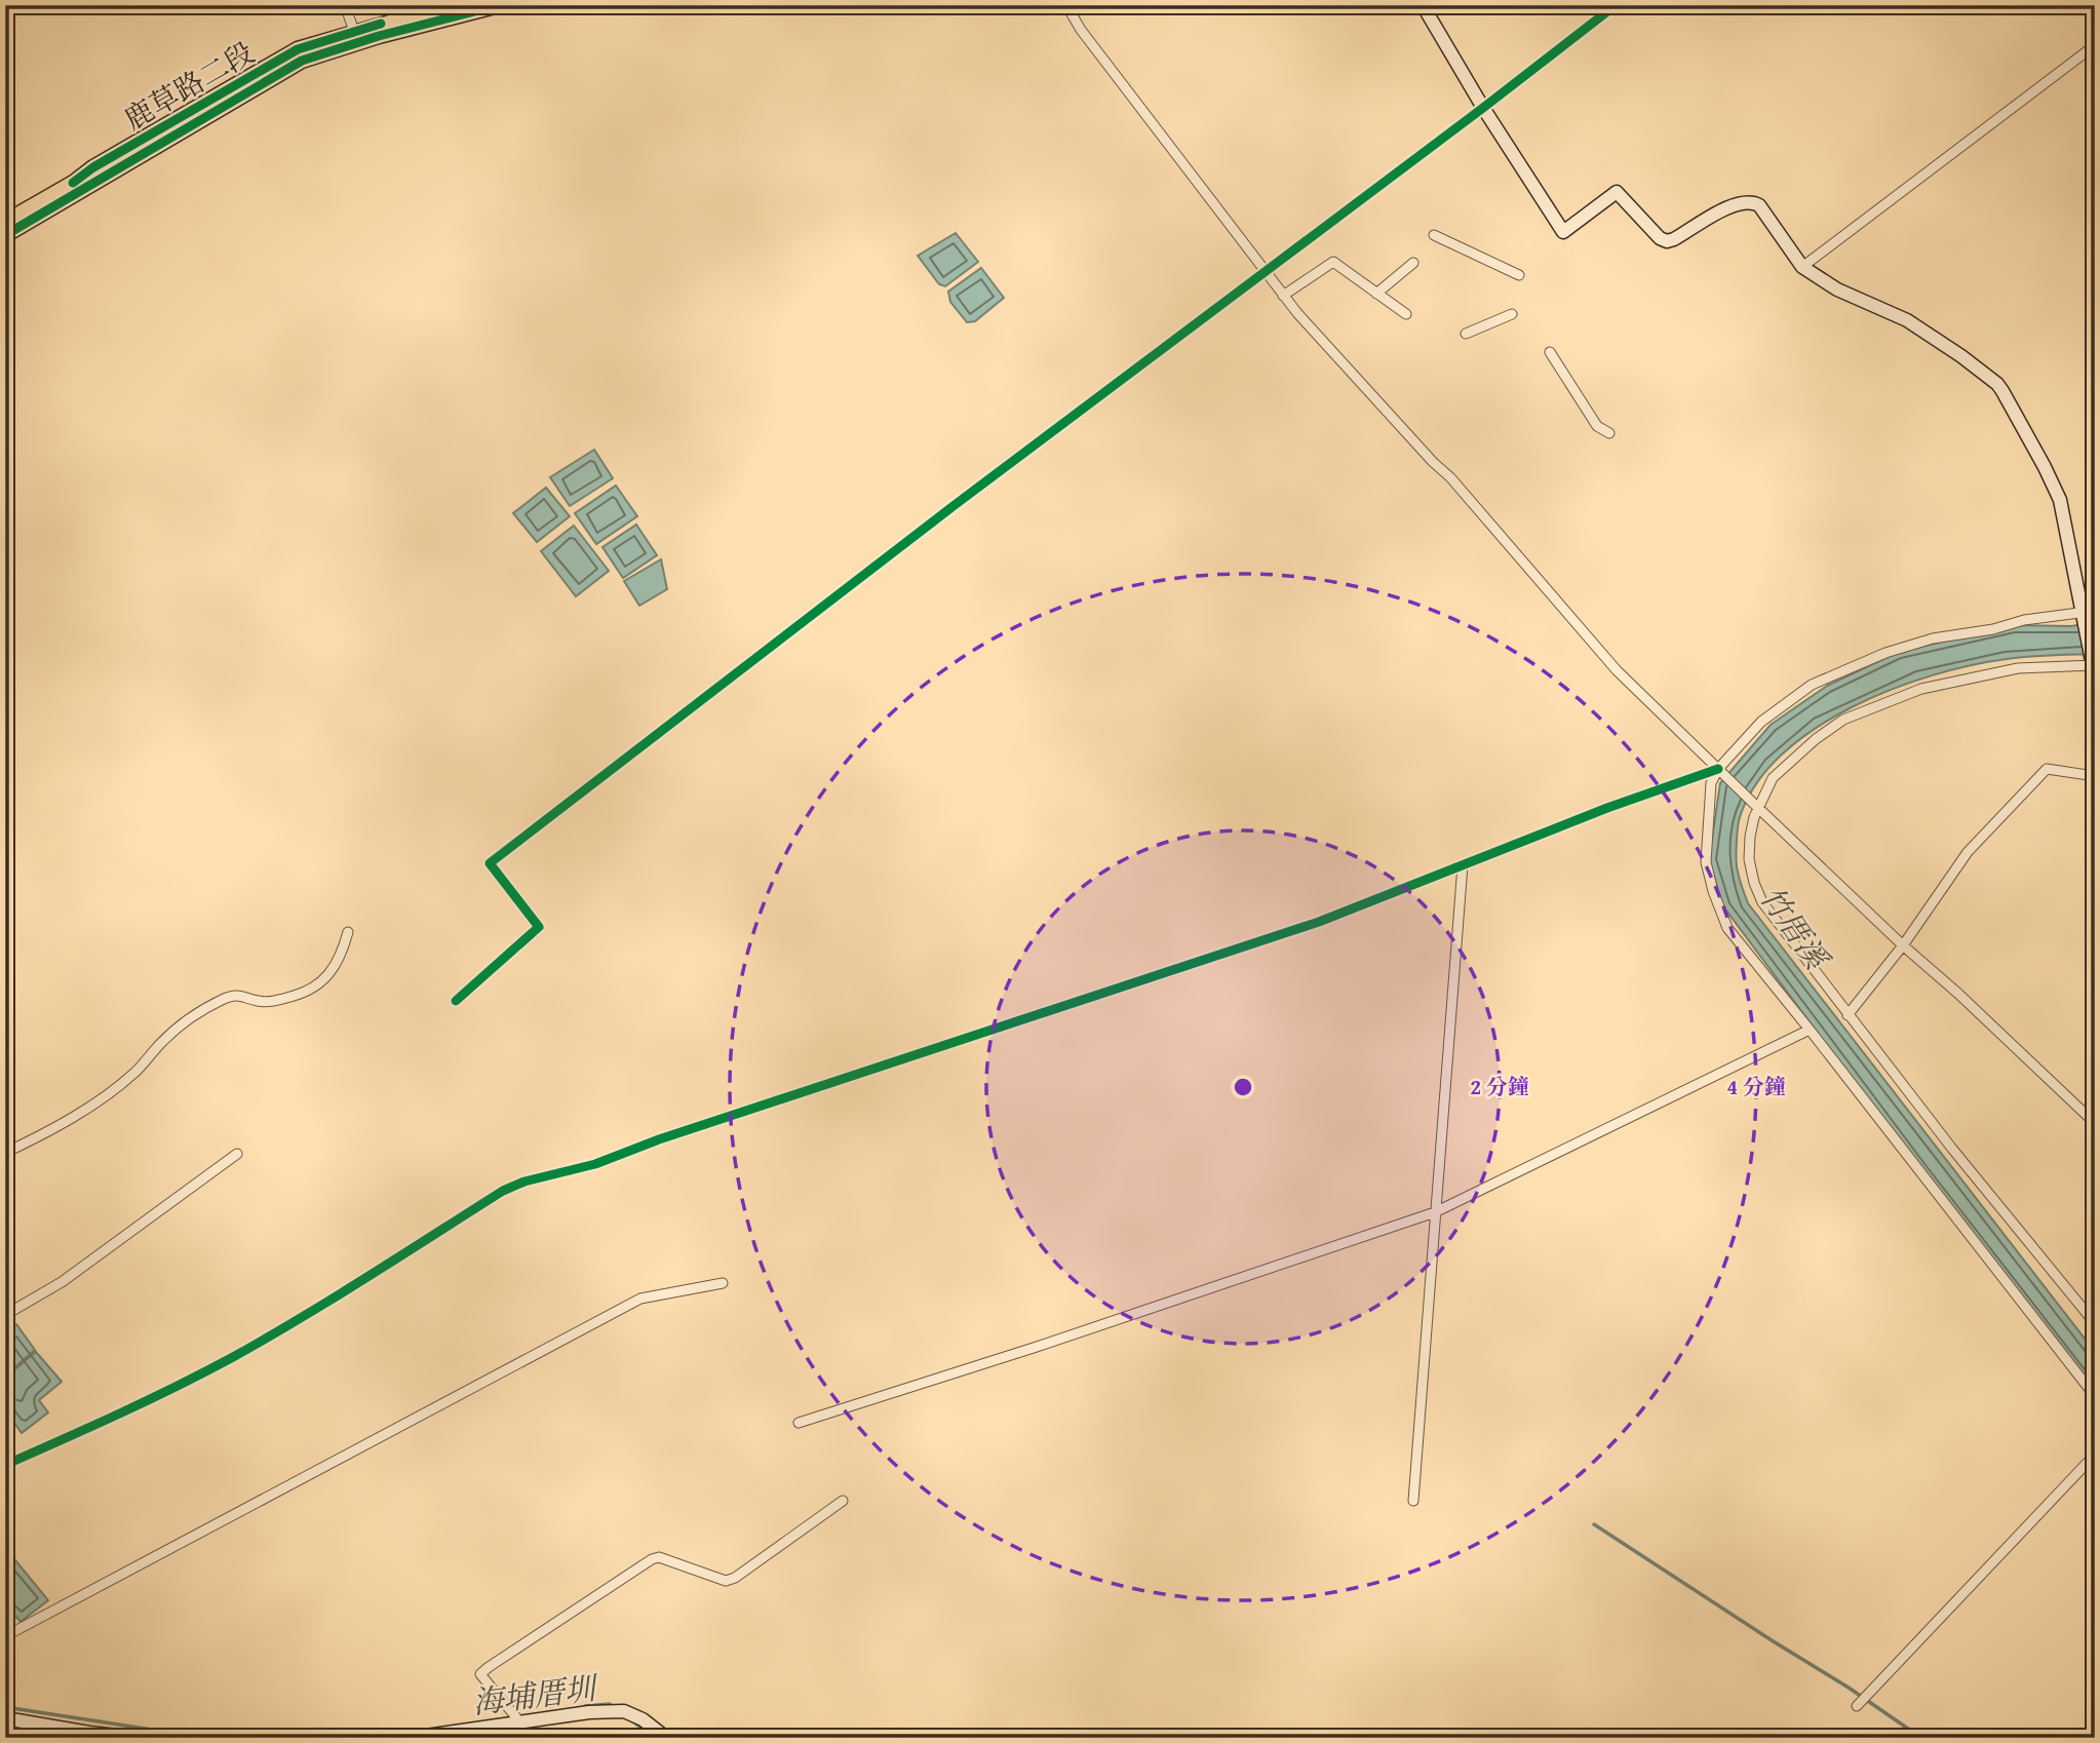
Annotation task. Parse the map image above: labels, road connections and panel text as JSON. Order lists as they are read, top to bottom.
{
  "streets": {
    "main road": ["鹿草路二段"]
  },
  "water": ["竹厝溪", "海埔厝圳"],
  "rings": ["2 分鐘", "4 分鐘"]
}
